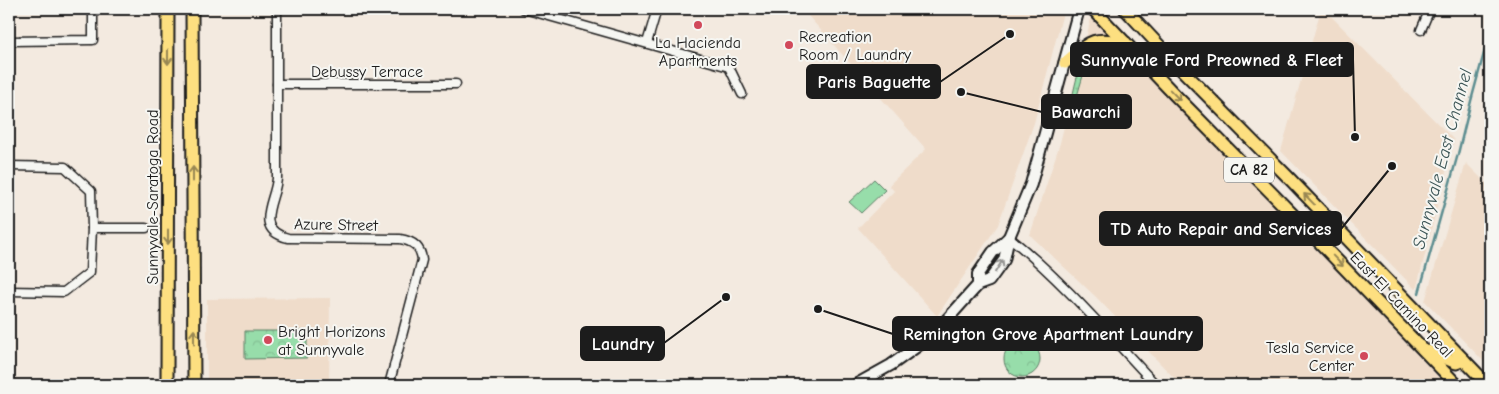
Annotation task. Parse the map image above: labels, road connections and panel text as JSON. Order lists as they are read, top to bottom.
{
  "streets": {
    "main road": ["CA 82", "Sunnyvale-Saratoga Road", "East El Camino Real"],
    "street": ["Debussy Terrace", "Azure Street"]
  },
  "crossings": [
    ["Debussy Terrace", "Azure Street"]
  ],
  "water": ["Sunnyvale East Channel"],
  "places": [
    "La Hacienda Apartments",
    "Paris Baguette",
    "Recreation Room / Laundry",
    "Bawarchi",
    "Sunnyvale Ford Preowned & Fleet",
    "TD Auto Repair and Services",
    "Laundry",
    "Remington Grove Apartment Laundry",
    "Bright Horizons at Sunnyvale",
    "Tesla Service Center"
  ]
}
